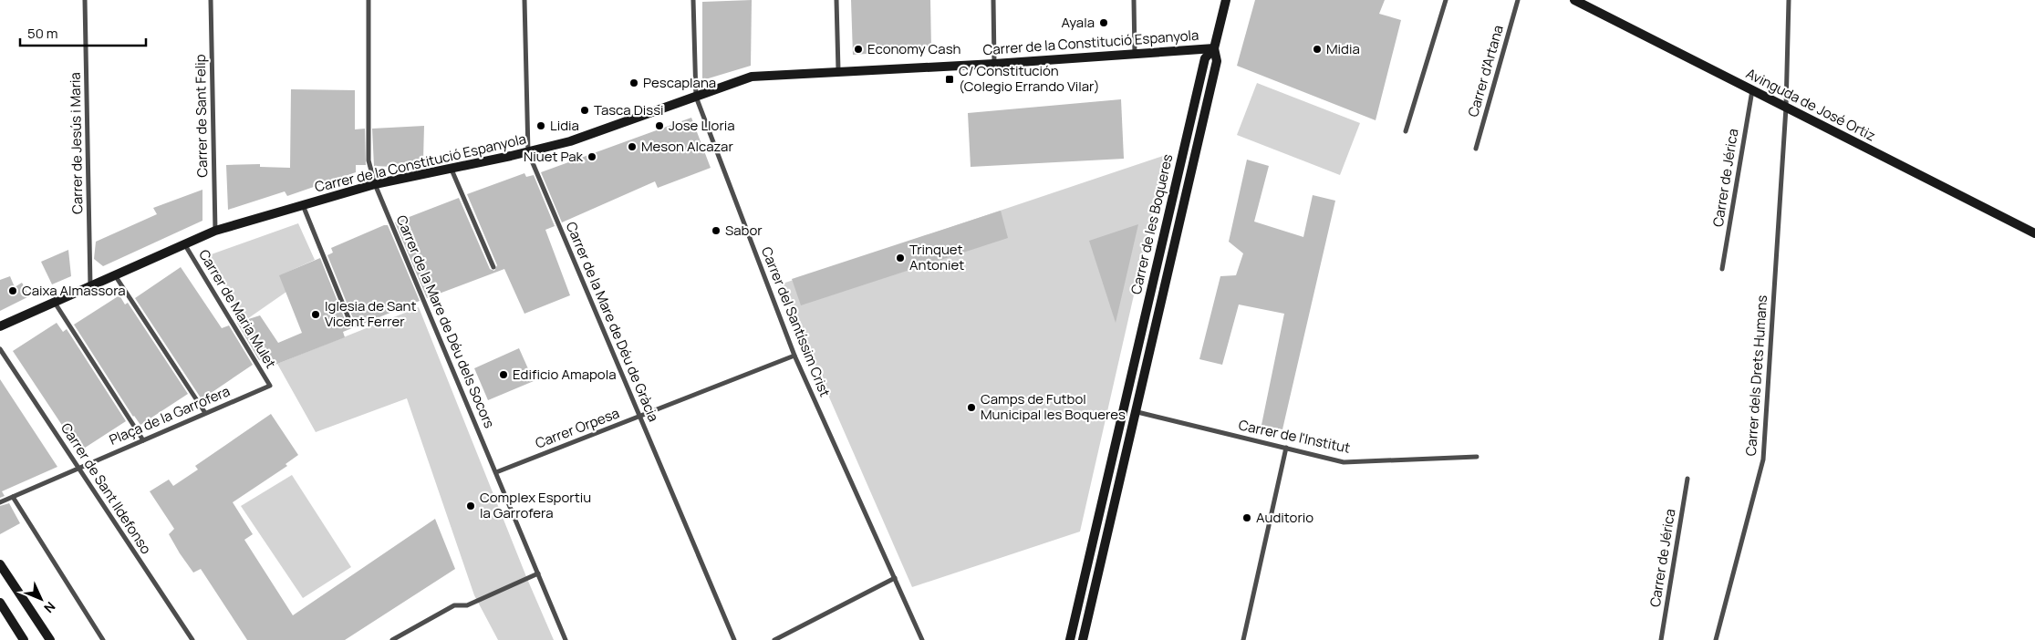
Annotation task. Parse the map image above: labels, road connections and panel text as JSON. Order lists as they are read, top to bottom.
{
  "streets": {
    "street": [
      "Carrer de la Constitució Espanyola",
      "Carrer d'Artana",
      "Avinguda de José Ortiz",
      "Carrer de Sant Felip",
      "Carrer de Jesús i Maria",
      "Carrer de Jérica",
      "Carrer de les Boqueres",
      "Carrer de Maria Mulet",
      "Carrer de la Mare de Déu dels Socors",
      "Carrer de la Mare de Déu de Gràcia",
      "Carrer del Santíssim Crist",
      "Carrer dels Drets Humans",
      "Plaça de la Garrofera",
      "Carrer Orpesa",
      "Carrer de l'Institut",
      "Carrer de Sant Ildefonso"
    ]
  },
  "crossings": [
    ["Carrer de la Constitució Espanyola", "Carrer de Sant Felip"],
    ["Carrer de la Constitució Espanyola", "Carrer de Jesús i Maria"],
    ["Carrer de la Constitució Espanyola", "Carrer de les Boqueres"],
    ["Carrer de la Constitució Espanyola", "Carrer de Maria Mulet"],
    ["Carrer de la Constitució Espanyola", "Carrer de la Mare de Déu dels Socors"],
    ["Carrer de la Constitució Espanyola", "Carrer de la Mare de Déu de Gràcia"],
    ["Carrer de la Constitució Espanyola", "Carrer del Santíssim Crist"],
    ["Avinguda de José Ortiz", "Carrer de Jérica"],
    ["Avinguda de José Ortiz", "Carrer dels Drets Humans"],
    ["Carrer de les Boqueres", "Carrer de l'Institut"],
    ["Carrer de Maria Mulet", "Plaça de la Garrofera"],
    ["Carrer de la Mare de Déu dels Socors", "Carrer Orpesa"],
    ["Carrer de la Mare de Déu de Gràcia", "Carrer Orpesa"],
    ["Carrer del Santíssim Crist", "Carrer Orpesa"],
    ["Plaça de la Garrofera", "Carrer de Sant Ildefonso"]
  ],
  "places": {
    "other": [
      "Ayala",
      "Economy Cash",
      "Midia",
      "Pescaplana",
      "Tasca Dissi",
      "Lidia",
      "Jose Lloria",
      "Meson Alcazar",
      "Niuet Pak",
      "Sabor",
      "Trinquet Antoniet",
      "Caixa Almassora",
      "Iglesia de Sant Vicent Ferrer",
      "Edificio Amapola",
      "Camps de Futbol Municipal les Boqueres",
      "Complex Esportiu la Garrofera",
      "Auditorio"
    ],
    "transit": ["C/ Constitución (Colegio Errando Vilar)"]
  },
  "scale_bar": "50 m",
  "north": "bottom right"
}
